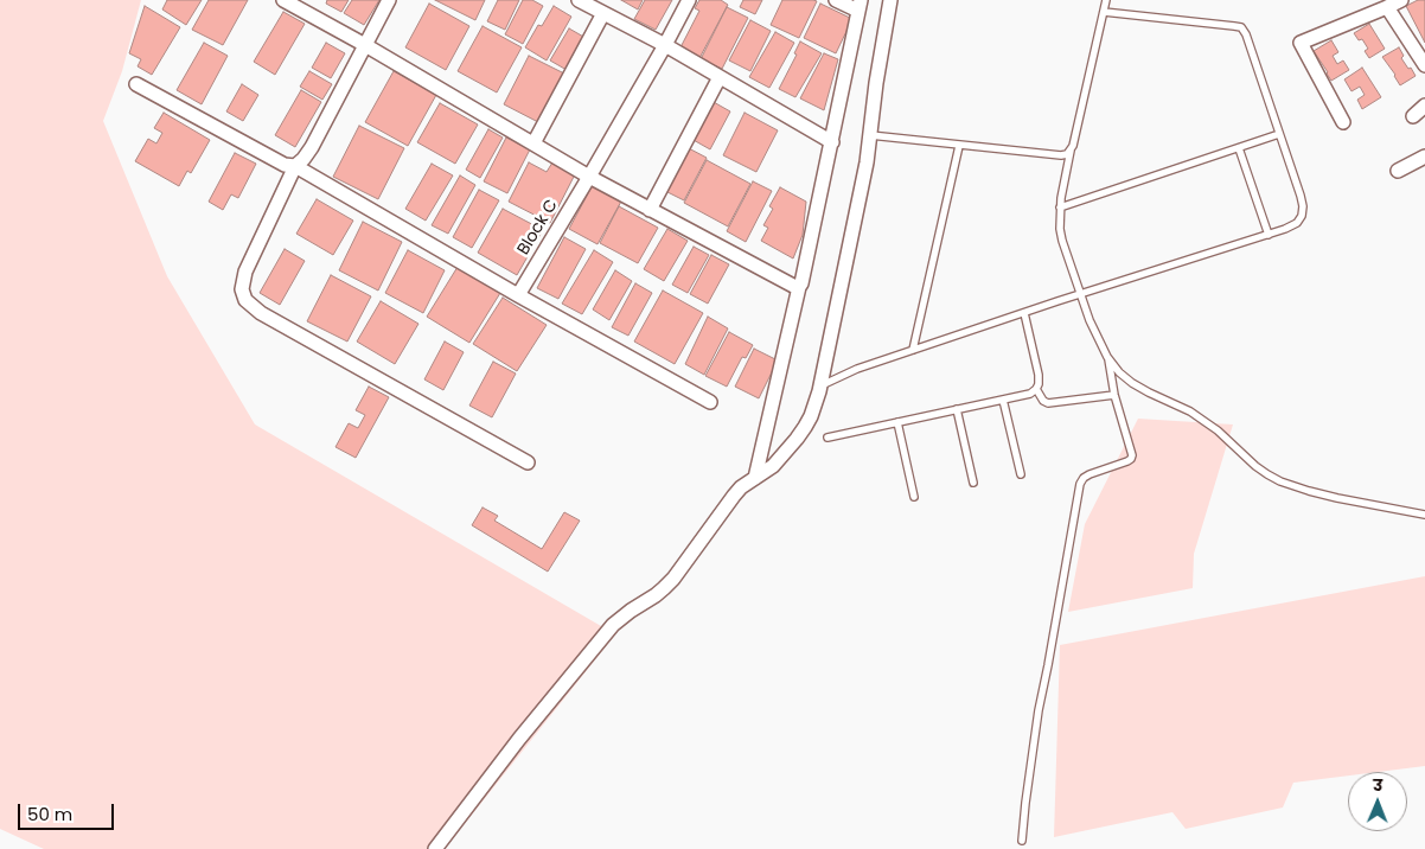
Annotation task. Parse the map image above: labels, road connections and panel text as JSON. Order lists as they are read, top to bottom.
{
  "streets": {
    "street": ["Block C"]
  },
  "scale_bar": "50 m",
  "north": "top"
}
